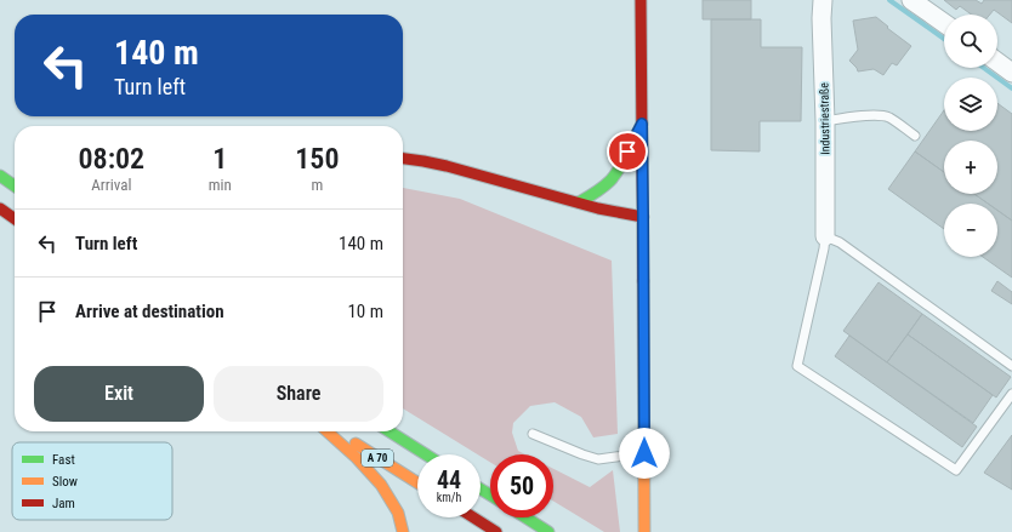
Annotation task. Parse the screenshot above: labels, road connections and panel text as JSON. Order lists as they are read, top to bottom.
{
  "streets": {
    "main road": ["A 70"],
    "street": ["Industriestraße"]
  },
  "legend": ["Fast", "Slow", "Jam"],
  "page": {
    "map_buttons": ["+", "−"],
    "turn": ["140 m", "Turn left"],
    "eta": [
      "08:02",
      "Arrival",
      "1",
      "min",
      "150",
      "m"
    ],
    "list": [
      {
        "name": "Turn left",
        "value": "140 m"
      },
      {
        "name": "Arrive at destination",
        "value": "10 m"
      }
    ],
    "buttons": ["Exit", "Share"],
    "speed": "44 km/h",
    "limit": "50"
  }
}
